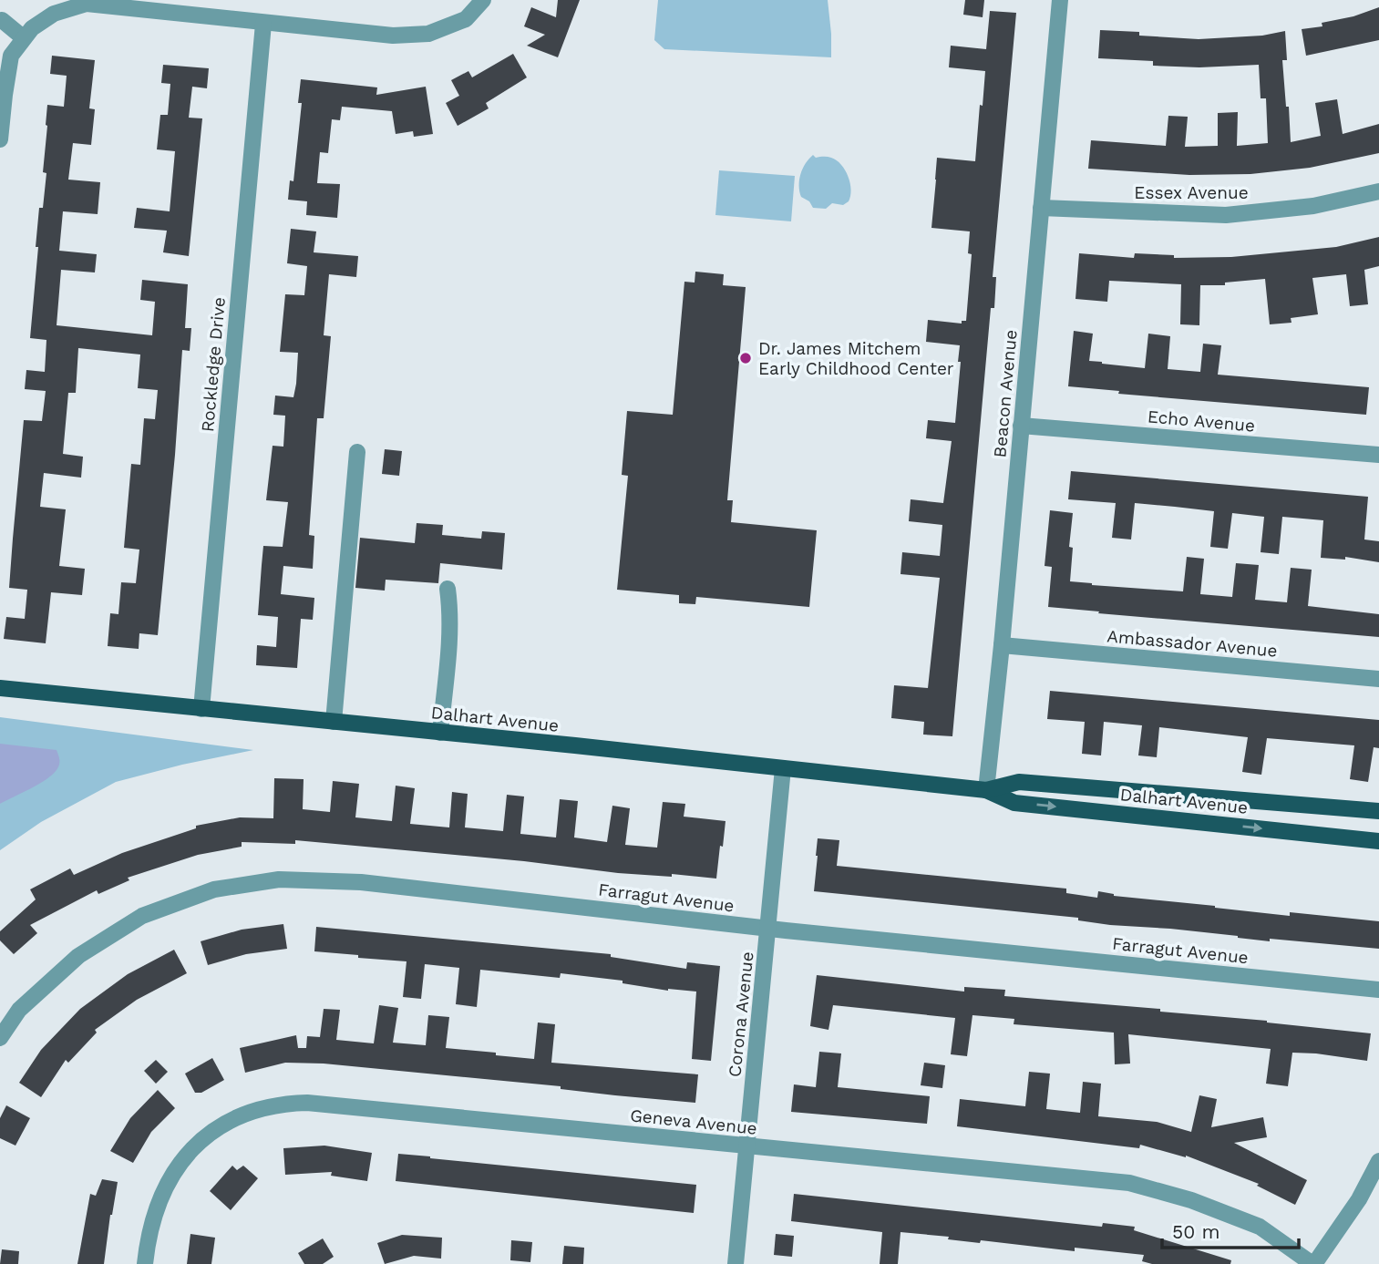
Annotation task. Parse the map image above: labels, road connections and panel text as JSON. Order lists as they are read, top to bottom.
{
  "streets": {
    "main road": ["Dalhart Avenue"],
    "street": [
      "Essex Avenue",
      "Rockledge Drive",
      "Beacon Avenue",
      "Echo Avenue",
      "Ambassador Avenue",
      "Farragut Avenue",
      "Corona Avenue",
      "Geneva Avenue"
    ]
  },
  "crossings": [
    ["Essex Avenue", "Beacon Avenue"],
    ["Rockledge Drive", "Dalhart Avenue"],
    ["Beacon Avenue", "Echo Avenue"],
    ["Beacon Avenue", "Ambassador Avenue"],
    ["Beacon Avenue", "Dalhart Avenue"],
    ["Dalhart Avenue", "Corona Avenue"],
    ["Farragut Avenue", "Corona Avenue"],
    ["Corona Avenue", "Geneva Avenue"]
  ],
  "places": ["Dr. James Mitchem Early Childhood Center"],
  "scale_bar": "50 m"
}
